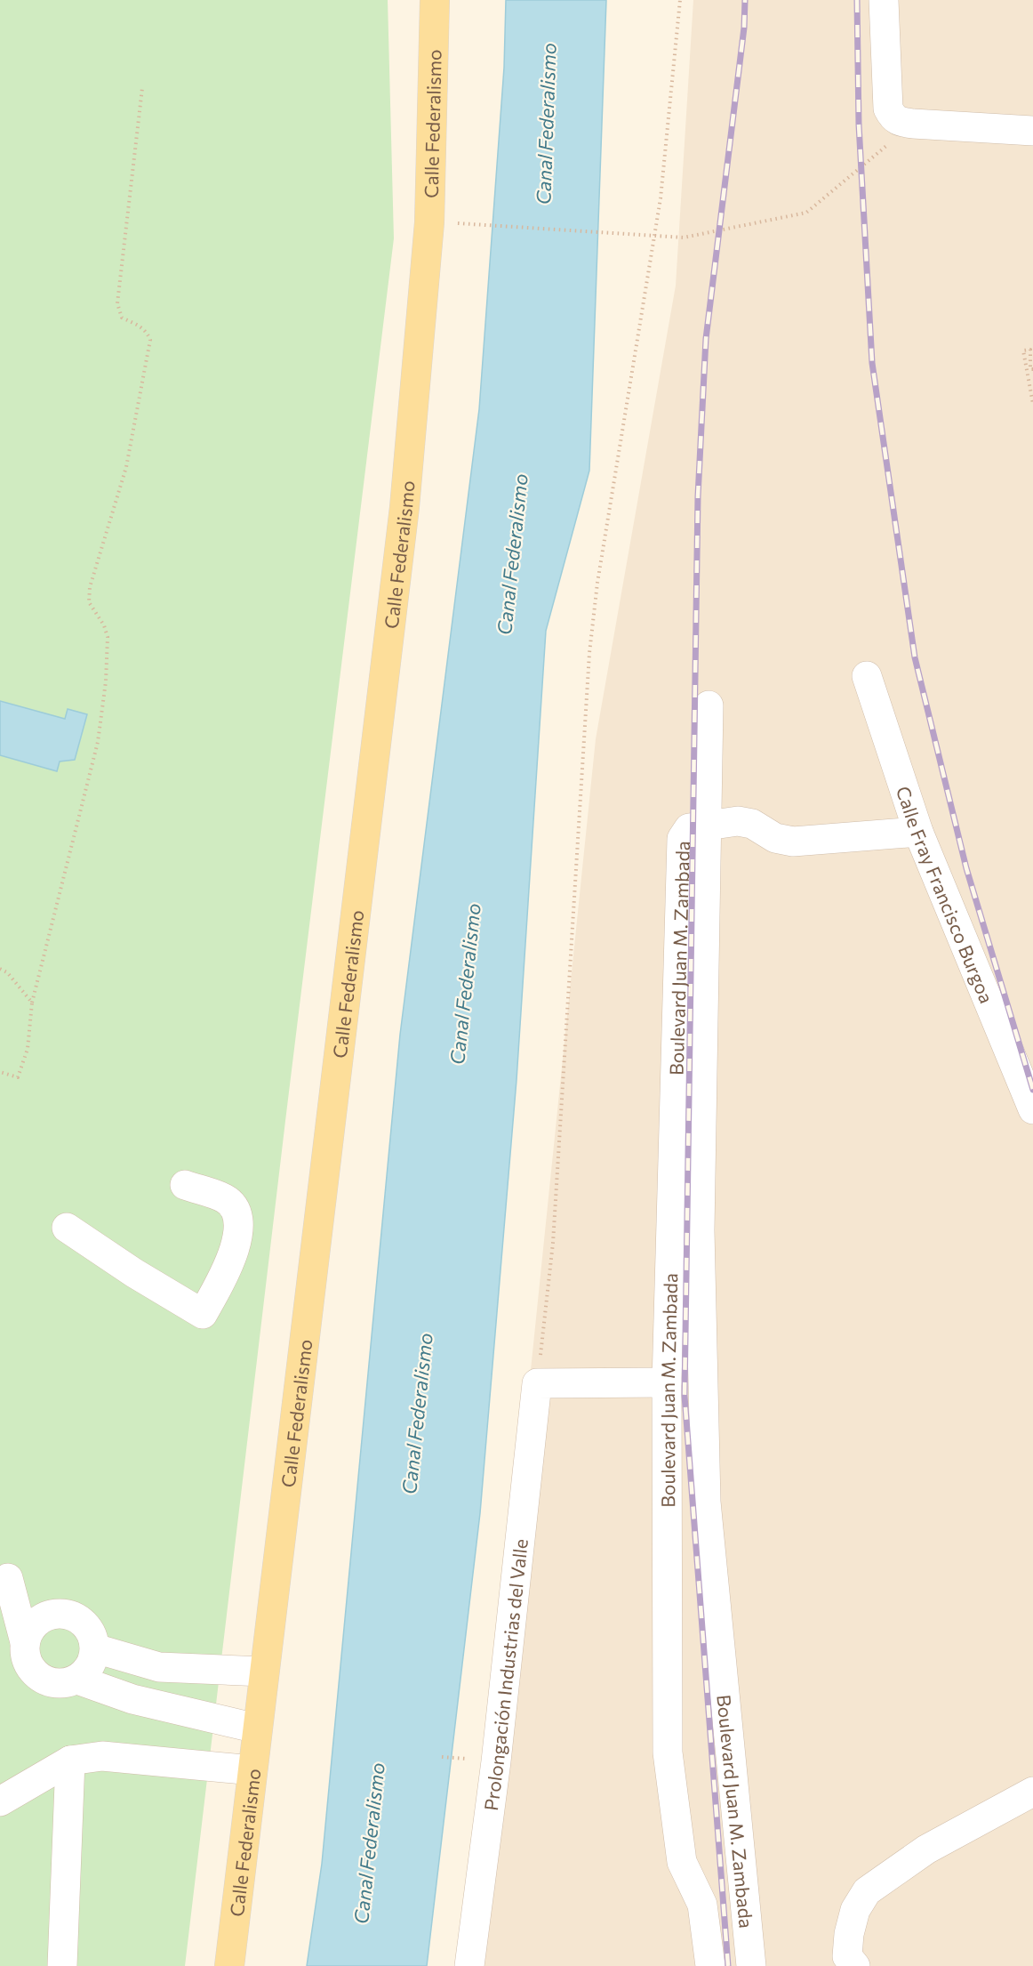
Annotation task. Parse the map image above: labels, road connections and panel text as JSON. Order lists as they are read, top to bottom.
{
  "streets": {
    "main road": ["Calle Federalismo"],
    "street": ["Calle Fray Francisco Burgoa", "Boulevard Juan M. Zambada", "Prolongación Industrias del Valle"]
  },
  "water": ["Canal Federalismo"]
}
